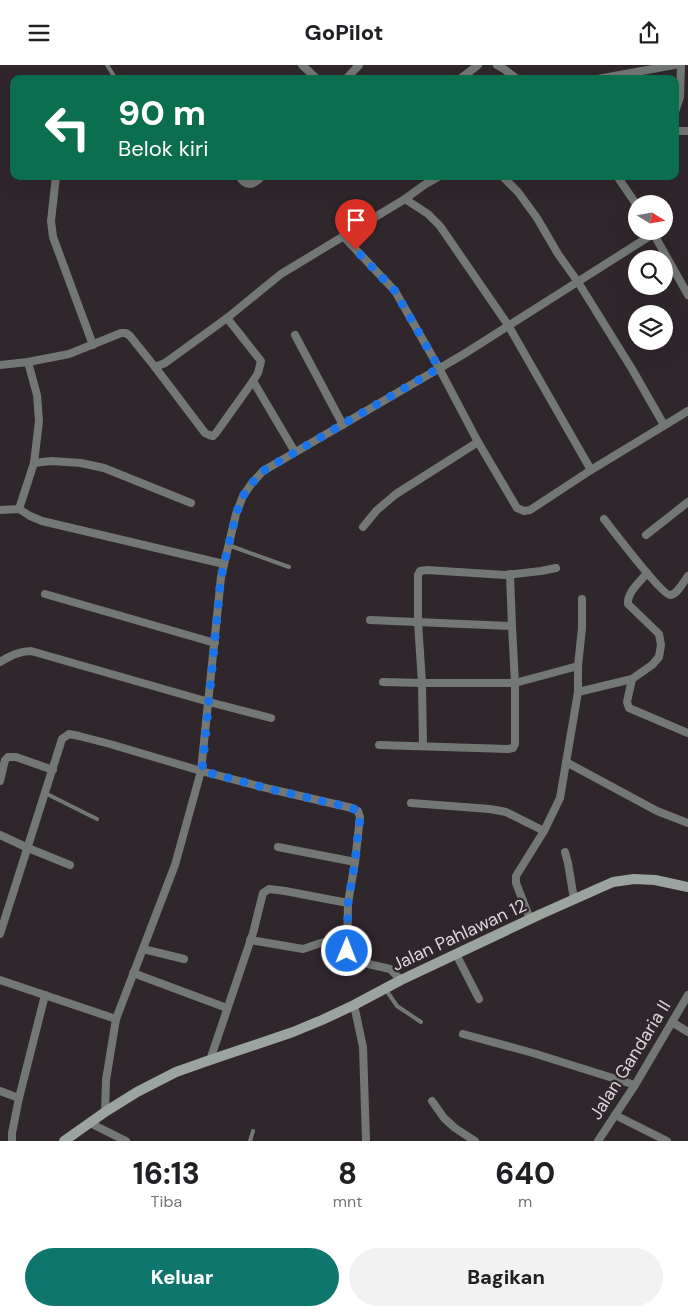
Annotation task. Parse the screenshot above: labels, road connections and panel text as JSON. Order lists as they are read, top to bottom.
{
  "streets": {
    "main road": ["Jalan Pahlawan 12"],
    "street": ["Jalan Gandaria II"]
  },
  "north": "right",
  "page": {
    "header": "GoPilot",
    "turn": ["90 m", "Belok kiri"],
    "eta": [
      "16:13",
      "Tiba",
      "8",
      "mnt",
      "640",
      "m"
    ],
    "buttons": ["Keluar", "Bagikan"]
  }
}
